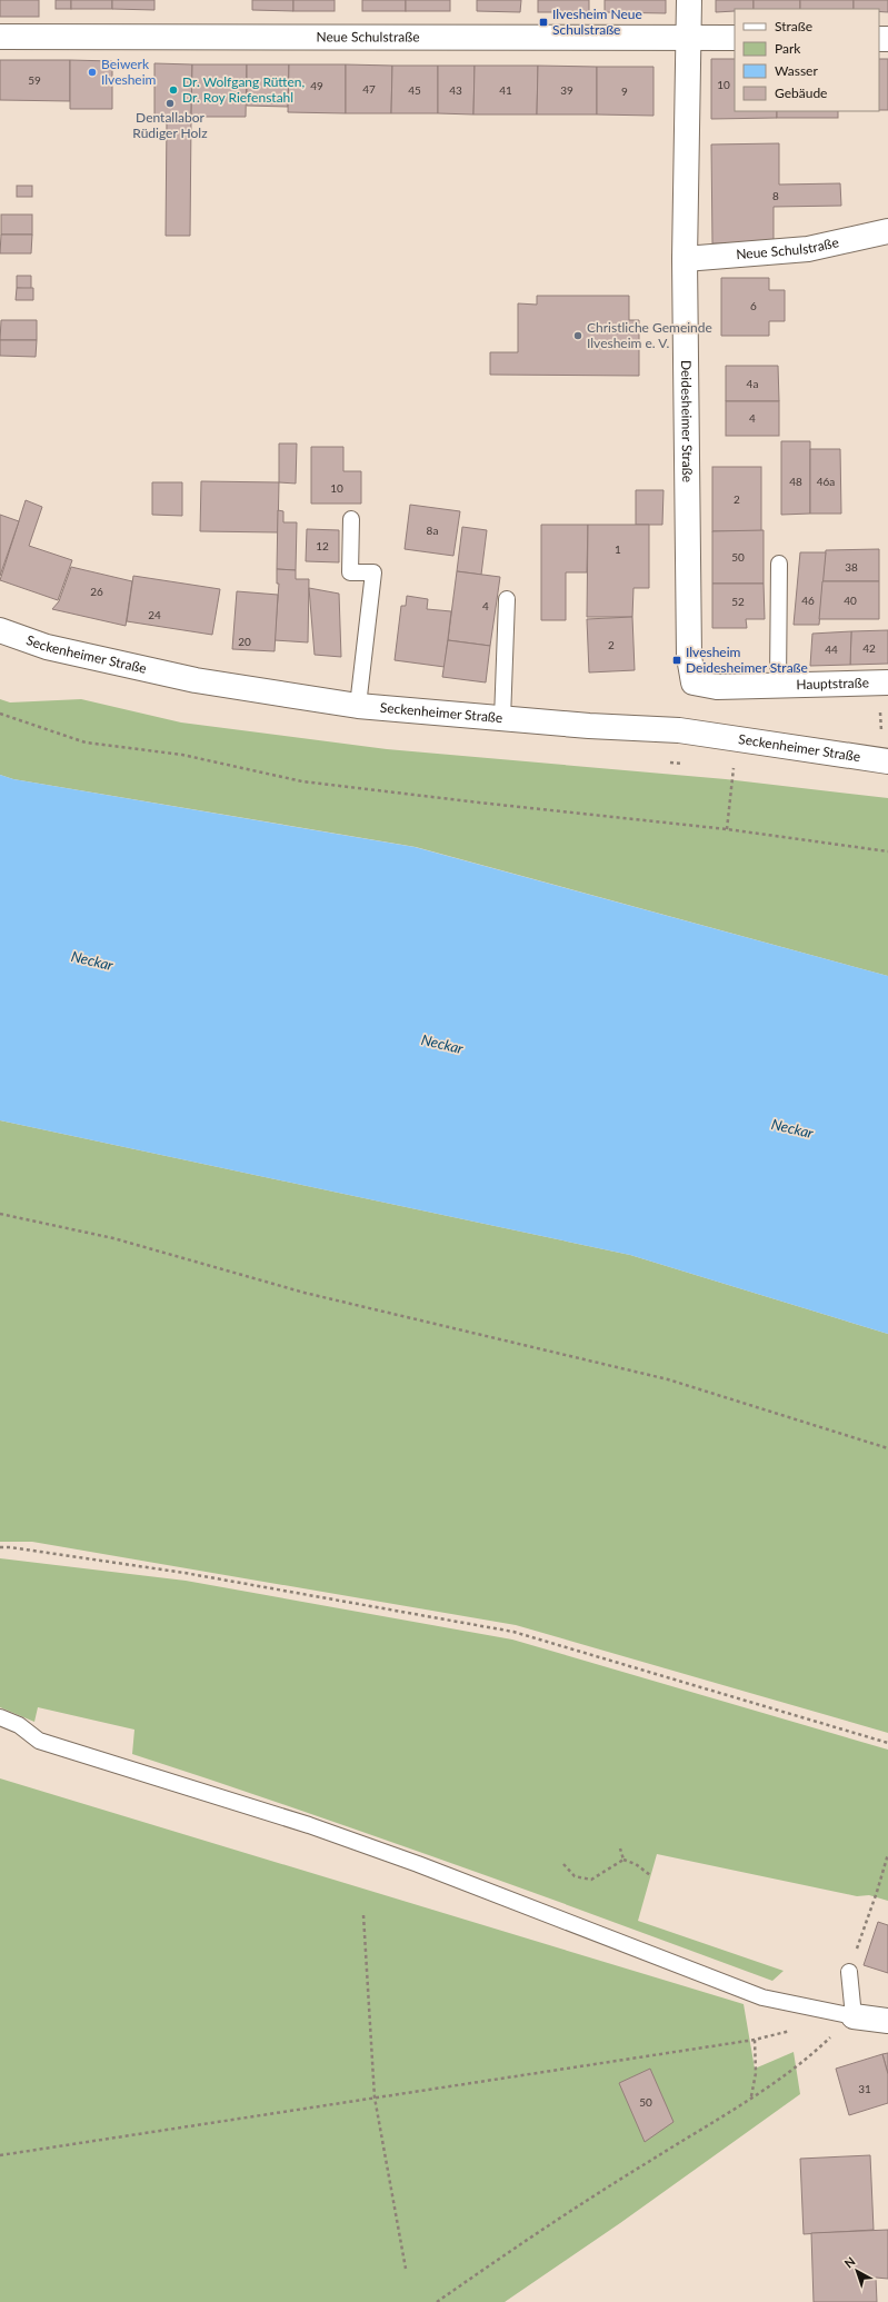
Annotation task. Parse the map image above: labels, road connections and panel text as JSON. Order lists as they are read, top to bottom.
{
  "streets": {
    "street": [
      "Neue Schulstraße",
      "Deidesheimer Straße",
      "Seckenheimer Straße",
      "Hauptstraße"
    ]
  },
  "crossings": [
    ["Neue Schulstraße", "Deidesheimer Straße"],
    ["Deidesheimer Straße", "Hauptstraße"]
  ],
  "water": ["Neckar"],
  "places": {
    "transit": ["Ilvesheim Neue Schulstraße", "Ilvesheim Deidesheimer Straße"],
    "other": [
      "Beiwerk Ilvesheim",
      "Dr. Wolfgang Rütten, Dr. Roy Riefenstahl",
      "Dentallabor Rüdiger Holz",
      "Christliche Gemeinde Ilvesheim e. V."
    ]
  },
  "house_numbers": [
    "59",
    "10",
    "49",
    "47",
    "45",
    "43",
    "41",
    "39",
    "9",
    "8",
    "6",
    "4a",
    "4",
    "48",
    "46a",
    "10",
    "2",
    "8a",
    "12",
    "1",
    "50",
    "38",
    "26",
    "46",
    "40",
    "52",
    "4",
    "24",
    "20",
    "2",
    "42",
    "44",
    "31",
    "50"
  ],
  "legend": [
    "Straße",
    "Park",
    "Wasser",
    "Gebäude"
  ],
  "north": "top left"
}
